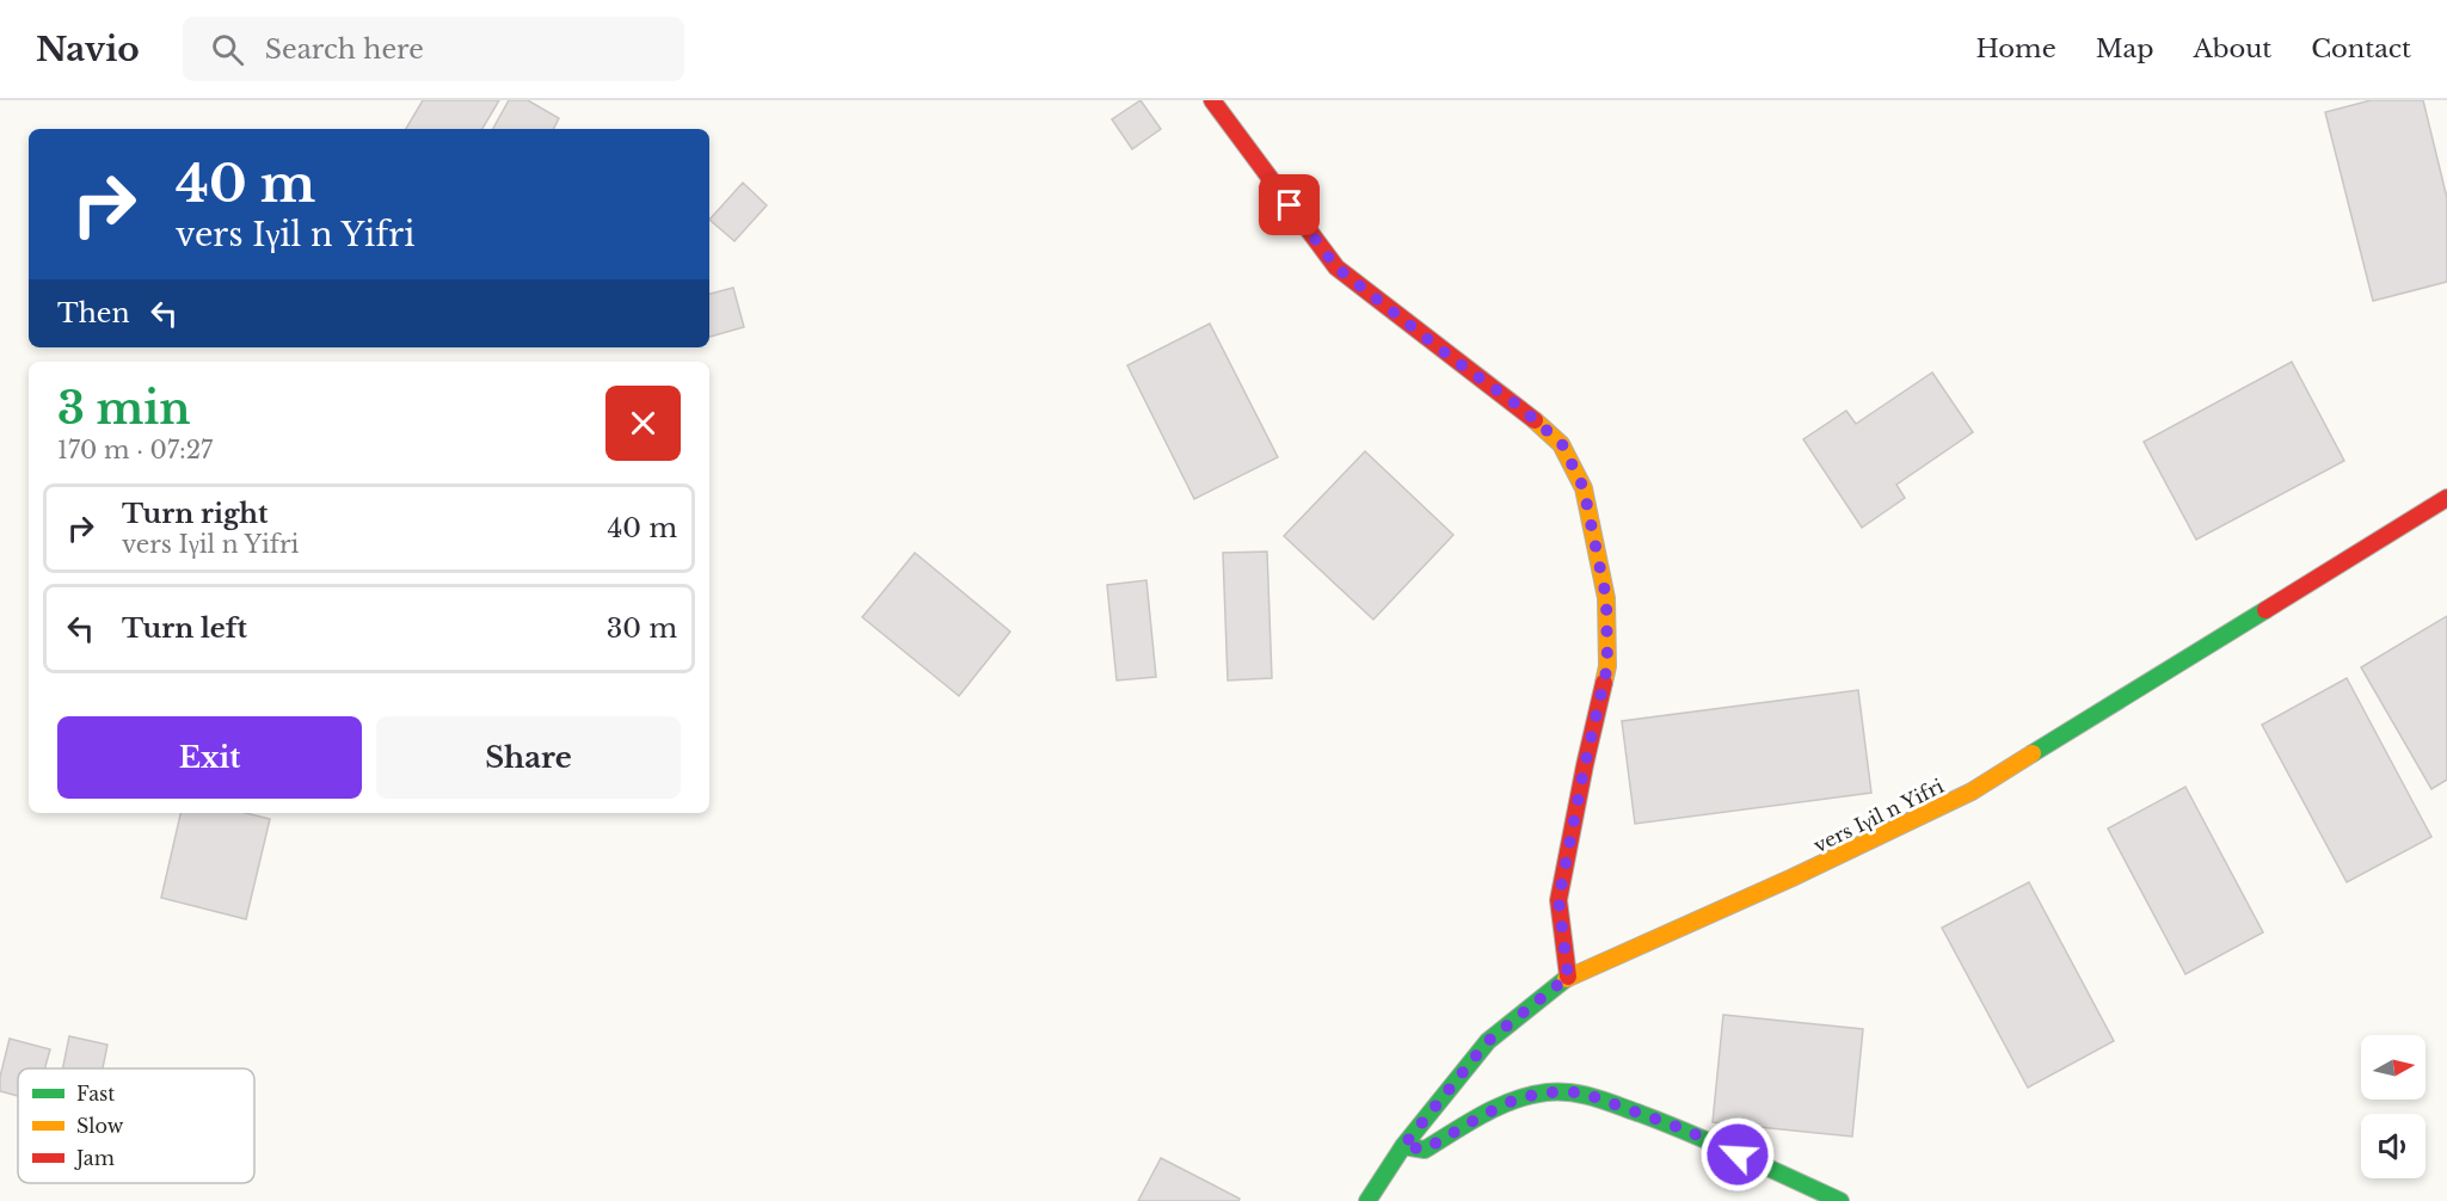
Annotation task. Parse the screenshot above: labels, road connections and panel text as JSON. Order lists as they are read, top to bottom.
{
  "streets": {
    "street": ["vers Iγil n Yifri"]
  },
  "legend": ["Fast", "Slow", "Jam"],
  "north": "right",
  "page": {
    "header": "Navio",
    "search": "Search here",
    "nav": [
      "Home",
      "Map",
      "About",
      "Contact"
    ],
    "turn": ["40 m", "vers Iγil n Yifri"],
    "then": "Then",
    "heading": ["3 min", "170 m · 07:27"],
    "list": [
      {
        "name": "Turn right",
        "note": "vers Iγil n Yifri",
        "value": "40 m"
      },
      {
        "name": "Turn left",
        "value": "30 m"
      }
    ],
    "buttons": ["Exit", "Share"]
  }
}
